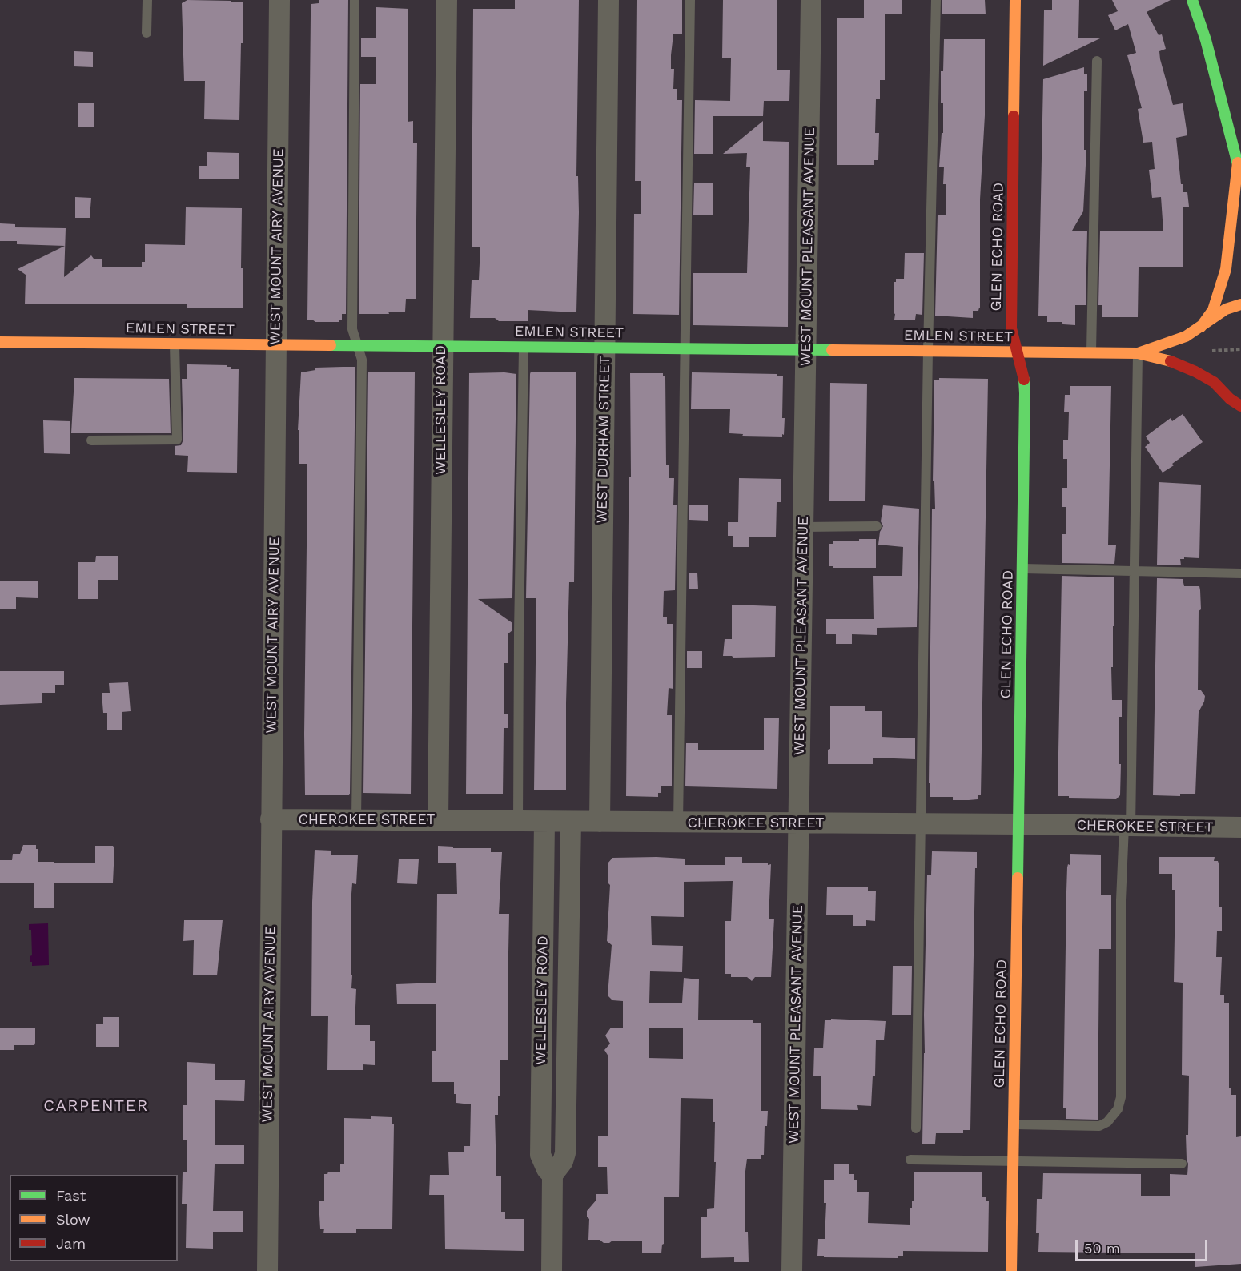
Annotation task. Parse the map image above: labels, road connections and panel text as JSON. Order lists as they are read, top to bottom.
{
  "streets": {
    "main road": ["GLEN ECHO ROAD", "EMLEN STREET"],
    "street": [
      "WEST MOUNT AIRY AVENUE",
      "WEST MOUNT PLEASANT AVENUE",
      "WELLESLEY ROAD",
      "WEST DURHAM STREET",
      "CHEROKEE STREET"
    ]
  },
  "crossings": [
    ["WEST MOUNT AIRY AVENUE", "EMLEN STREET"],
    ["WEST MOUNT AIRY AVENUE", "CHEROKEE STREET"],
    ["WEST MOUNT PLEASANT AVENUE", "EMLEN STREET"],
    ["WEST MOUNT PLEASANT AVENUE", "CHEROKEE STREET"],
    ["GLEN ECHO ROAD", "EMLEN STREET"],
    ["GLEN ECHO ROAD", "CHEROKEE STREET"],
    ["EMLEN STREET", "WELLESLEY ROAD"],
    ["EMLEN STREET", "WEST DURHAM STREET"],
    ["WELLESLEY ROAD", "CHEROKEE STREET"],
    ["WEST DURHAM STREET", "CHEROKEE STREET"]
  ],
  "districts": ["CARPENTER"],
  "legend": ["Fast", "Slow", "Jam"],
  "scale_bar": "50 m"
}
